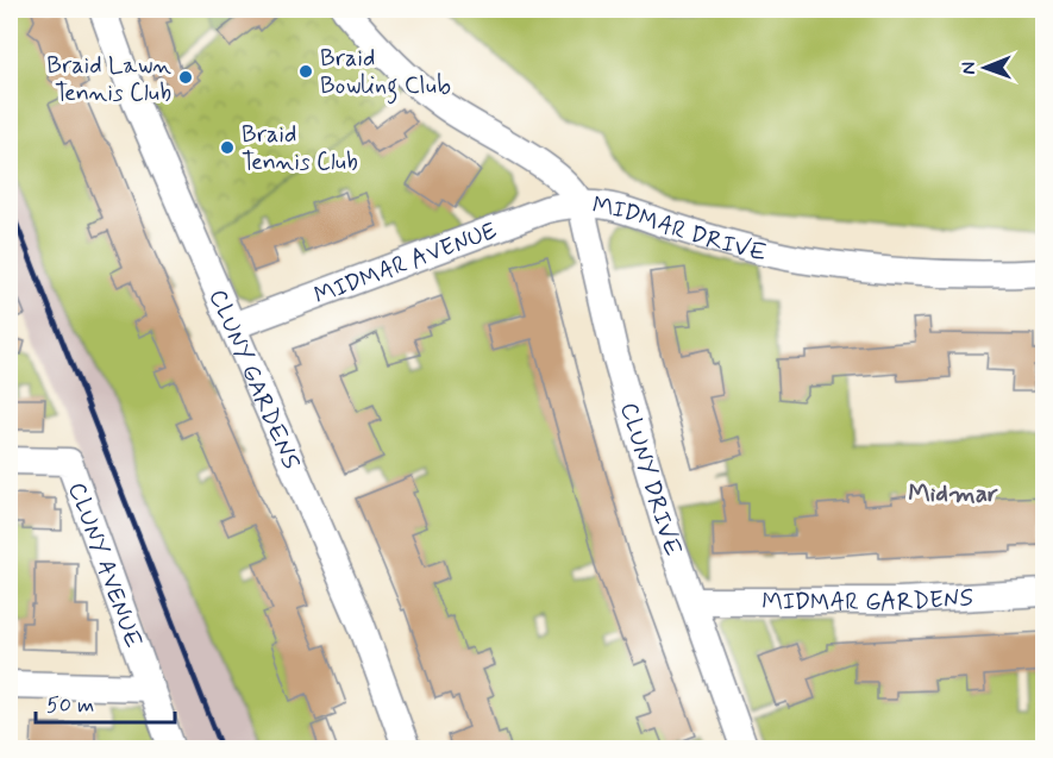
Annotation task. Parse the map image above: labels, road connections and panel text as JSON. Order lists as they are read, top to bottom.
{
  "streets": {
    "street": [
      "MIDMAR DRIVE",
      "MIDMAR AVENUE",
      "CLUNY GARDENS",
      "CLUNY DRIVE",
      "CLUNY AVENUE",
      "MIDMAR GARDENS"
    ]
  },
  "crossings": [
    ["MIDMAR DRIVE", "MIDMAR AVENUE"],
    ["MIDMAR DRIVE", "CLUNY DRIVE"],
    ["MIDMAR AVENUE", "CLUNY GARDENS"],
    ["MIDMAR AVENUE", "CLUNY DRIVE"],
    ["CLUNY DRIVE", "MIDMAR GARDENS"]
  ],
  "districts": ["Midmar"],
  "places": ["Braid Bowling Club", "Braid Lawn Tennis Club", "Braid Tennis Club"],
  "scale_bar": "50 m",
  "north": "left"
}
